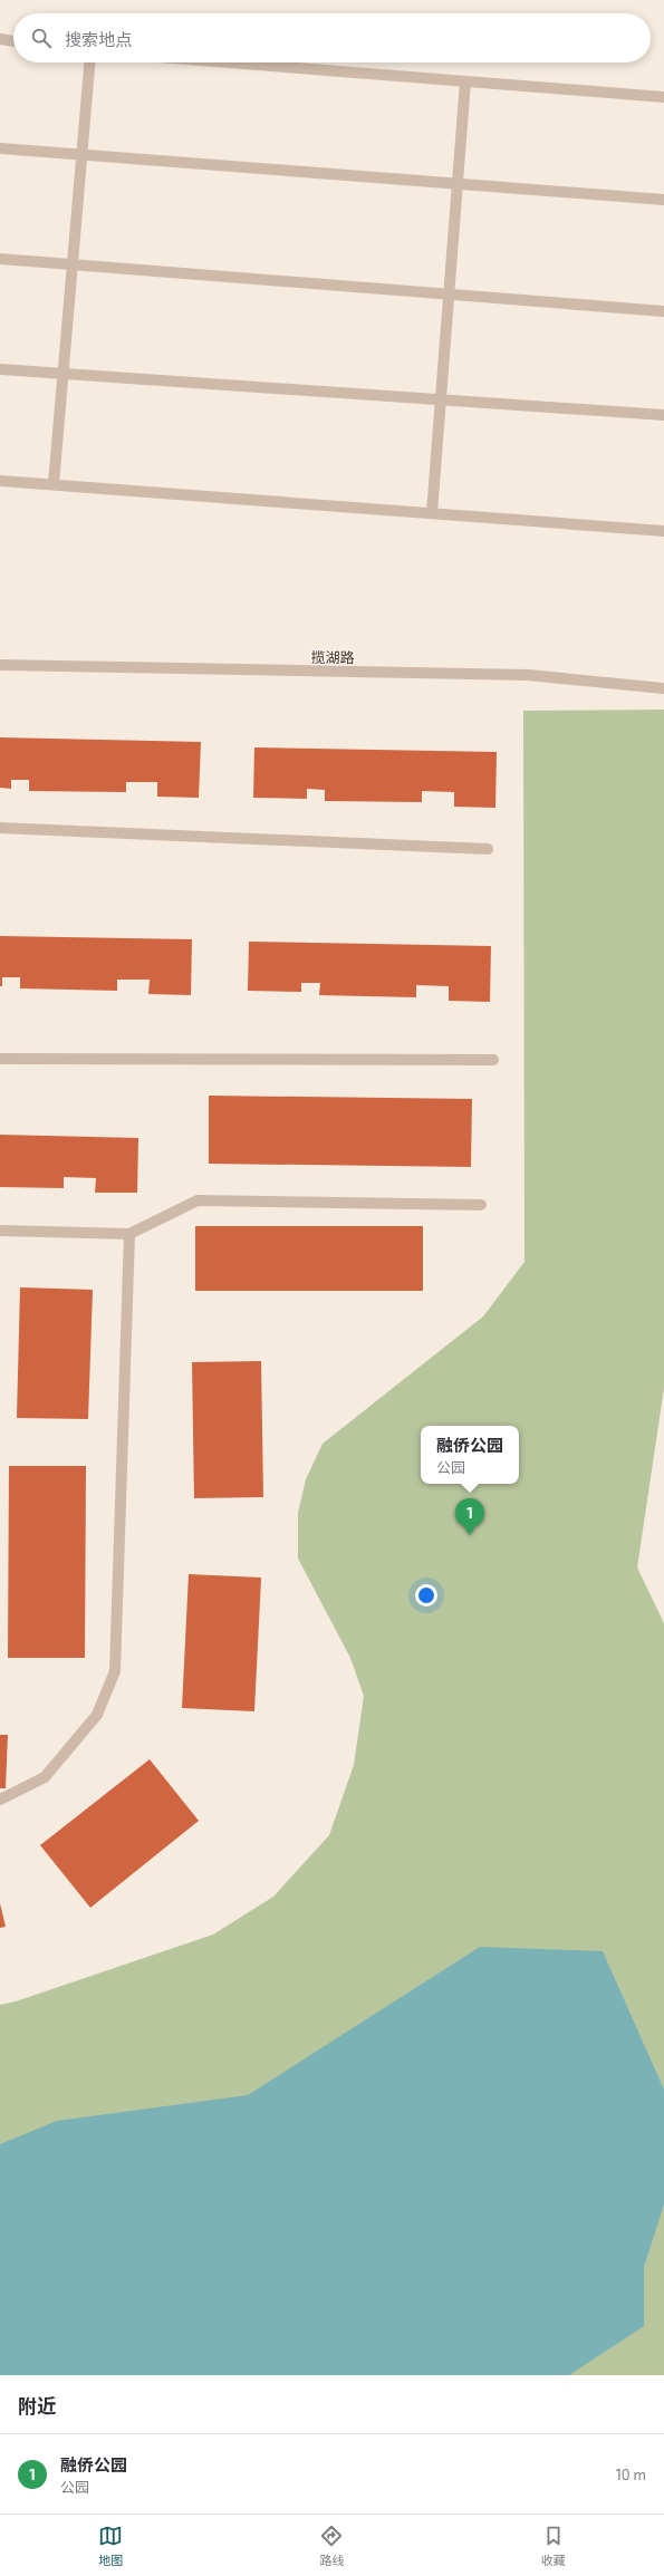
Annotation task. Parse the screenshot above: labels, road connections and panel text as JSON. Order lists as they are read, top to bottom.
{
  "streets": {
    "street": ["揽湖路"]
  },
  "page": {
    "search": "搜索地点",
    "popup": ["融侨公园", "公园"],
    "pins": "1",
    "heading": "附近",
    "list": [
      {
        "mark": "1",
        "name": "融侨公园",
        "note": "公园",
        "value": "10 m"
      }
    ],
    "nav": ["地图", "路线", "收藏"]
  }
}
